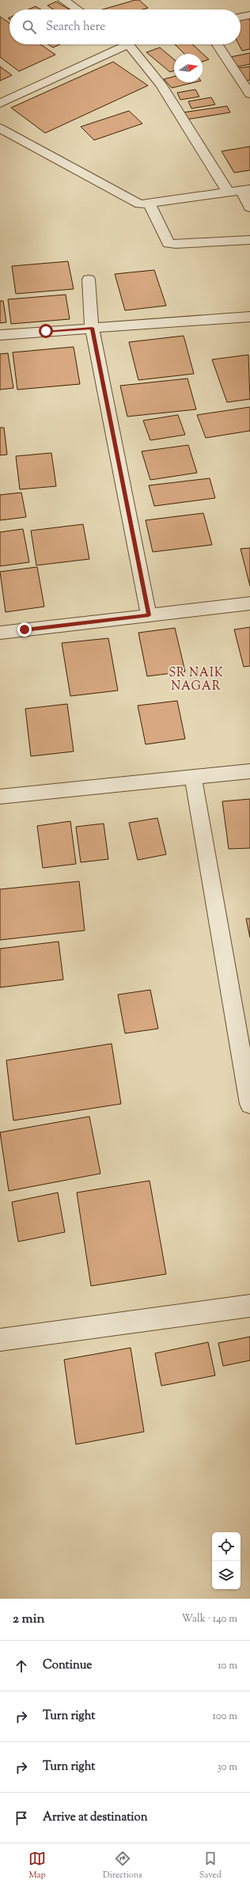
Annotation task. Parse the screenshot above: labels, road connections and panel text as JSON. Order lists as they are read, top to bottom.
{
  "districts": ["SR NAIK NAGAR"],
  "north": "right",
  "page": {
    "search": "Search here",
    "heading": ["2 min", "Walk · 140 m"],
    "list": [
      ["Continue", "10 m"],
      ["Turn right", "100 m"],
      ["Turn right", "30 m"],
      "Arrive at destination"
    ],
    "nav": ["Map", "Directions", "Saved"]
  }
}
